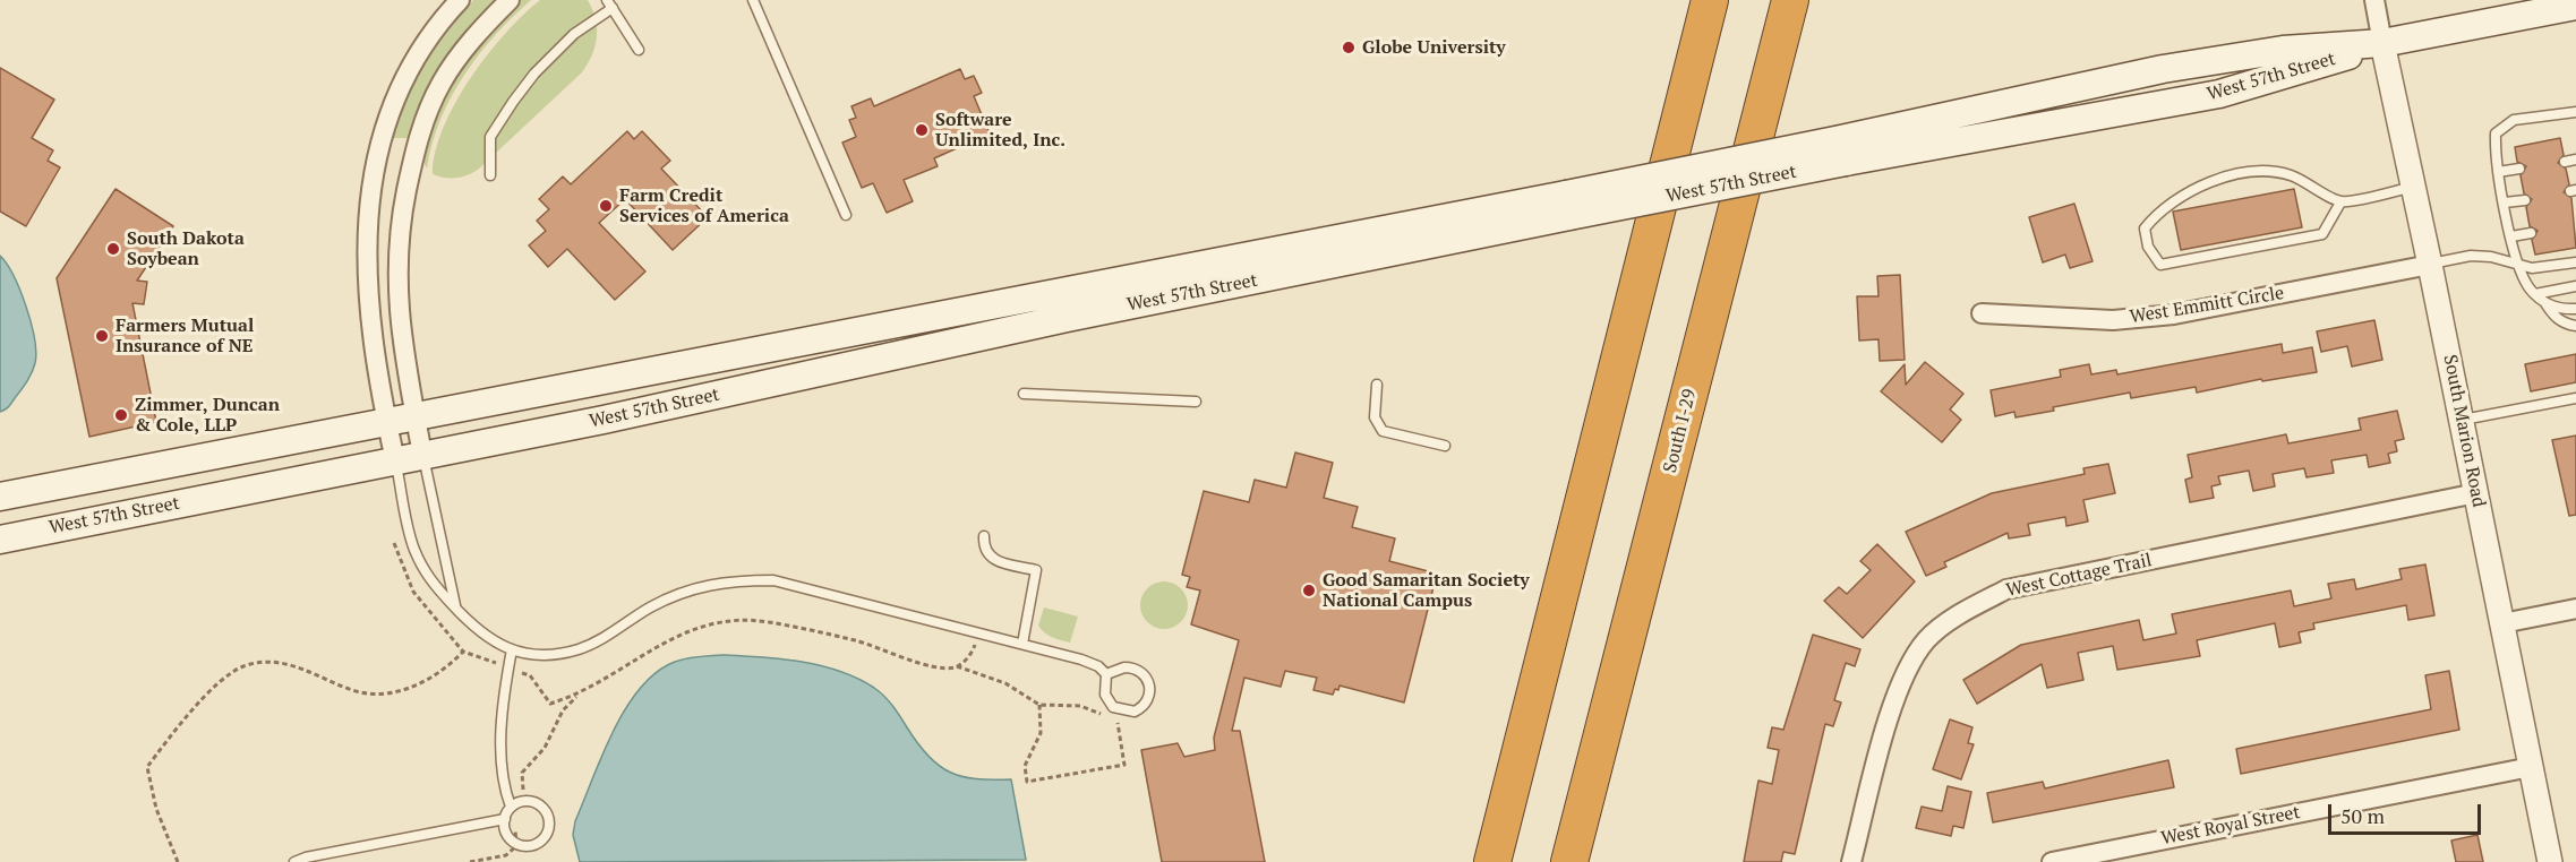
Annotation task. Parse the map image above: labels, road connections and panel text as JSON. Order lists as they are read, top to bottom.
{
  "streets": {
    "highway": ["South I-29"],
    "main road": ["West 57th Street"],
    "street": [
      "West Emmitt Circle",
      "South Marion Road",
      "West Cottage Trail",
      "West Royal Street"
    ]
  },
  "crossings": [
    ["West 57th Street", "South Marion Road"],
    ["West Emmitt Circle", "South Marion Road"],
    ["South Marion Road", "West Cottage Trail"],
    ["South Marion Road", "West Royal Street"]
  ],
  "places": [
    "Globe University",
    "Software Unlimited, Inc.",
    "Farm Credit Services of America",
    "South Dakota Soybean",
    "Farmers Mutual Insurance of NE",
    "Zimmer, Duncan & Cole, LLP",
    "Good Samaritan Society National Campus"
  ],
  "scale_bar": "50 m"
}
